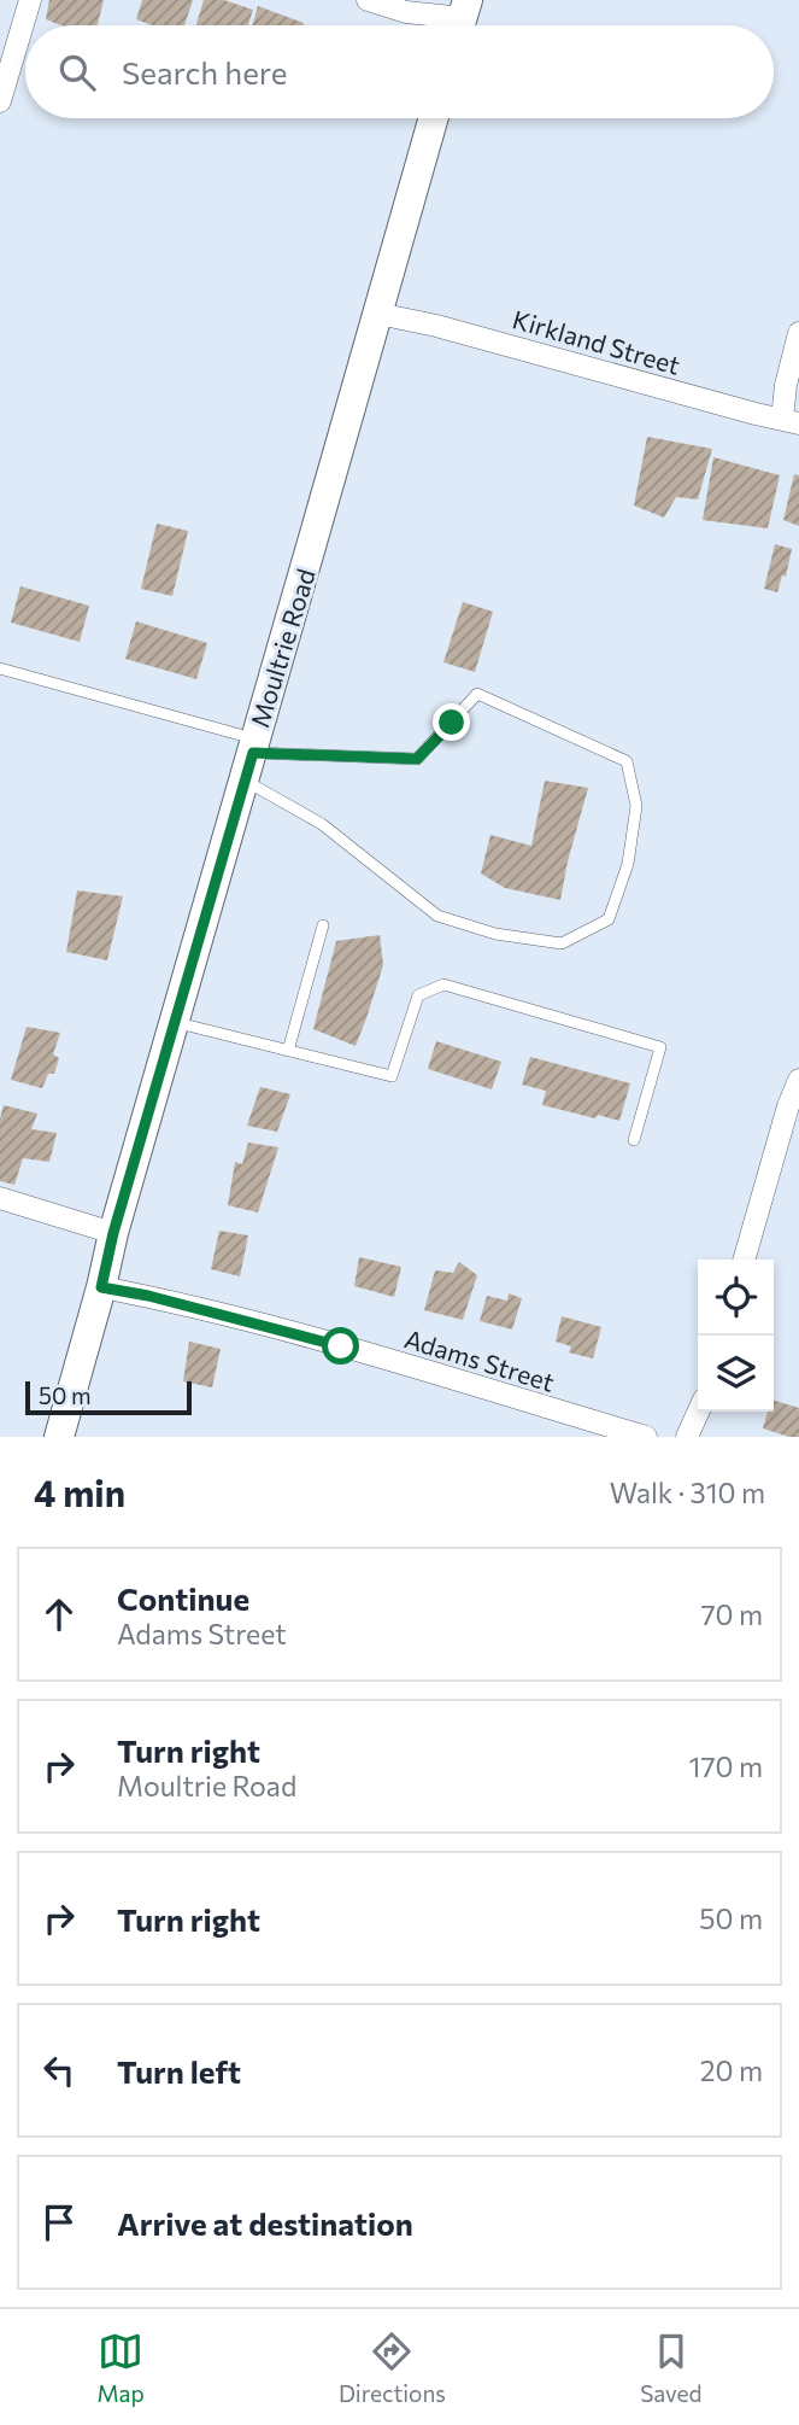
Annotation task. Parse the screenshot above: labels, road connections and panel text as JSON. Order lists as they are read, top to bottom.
{
  "streets": {
    "street": ["Kirkland Street", "Moultrie Road", "Adams Street"]
  },
  "crossings": [
    ["Kirkland Street", "Moultrie Road"],
    ["Moultrie Road", "Adams Street"]
  ],
  "scale_bar": "50 m",
  "page": {
    "search": "Search here",
    "scale": "50 m",
    "heading": ["4 min", "Walk · 310 m"],
    "list": [
      ["Continue", "Adams Street", "70 m"],
      ["Turn right", "Moultrie Road", "170 m"],
      ["Turn right", "50 m"],
      ["Turn left", "20 m"],
      "Arrive at destination"
    ],
    "nav": ["Map", "Directions", "Saved"]
  }
}
